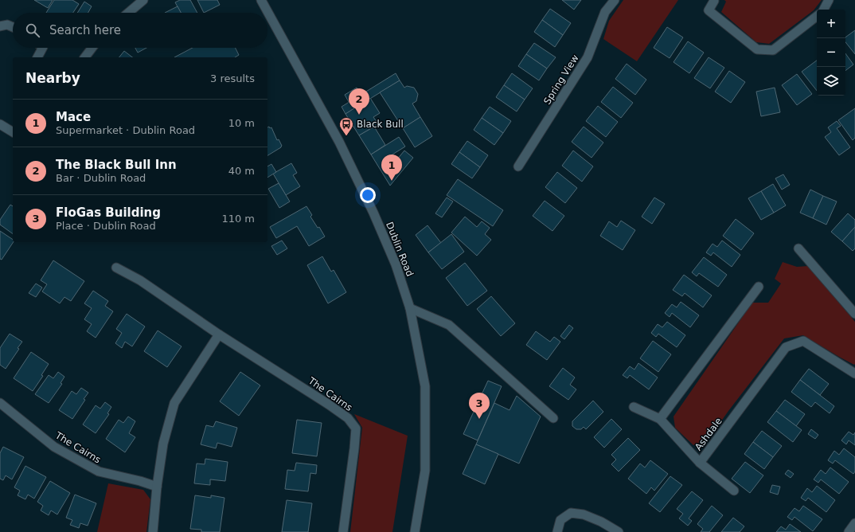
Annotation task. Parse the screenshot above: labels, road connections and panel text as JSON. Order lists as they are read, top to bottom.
{
  "streets": {
    "street": [
      "Spring View",
      "Dublin Road",
      "The Cairns",
      "Ashdale"
    ]
  },
  "places": {
    "bus stop": ["Black Bull"]
  },
  "page": {
    "map_buttons": ["+", "−"],
    "search": "Search here",
    "heading": ["Nearby", "3 results"],
    "pins": ["2", "1", "3"],
    "list": [
      {
        "mark": "1",
        "name": "Mace",
        "note": "Supermarket · Dublin Road",
        "value": "10 m"
      },
      {
        "mark": "2",
        "name": "The Black Bull Inn",
        "note": "Bar · Dublin Road",
        "value": "40 m"
      },
      {
        "mark": "3",
        "name": "FloGas Building",
        "note": "Place · Dublin Road",
        "value": "110 m"
      }
    ]
  }
}
